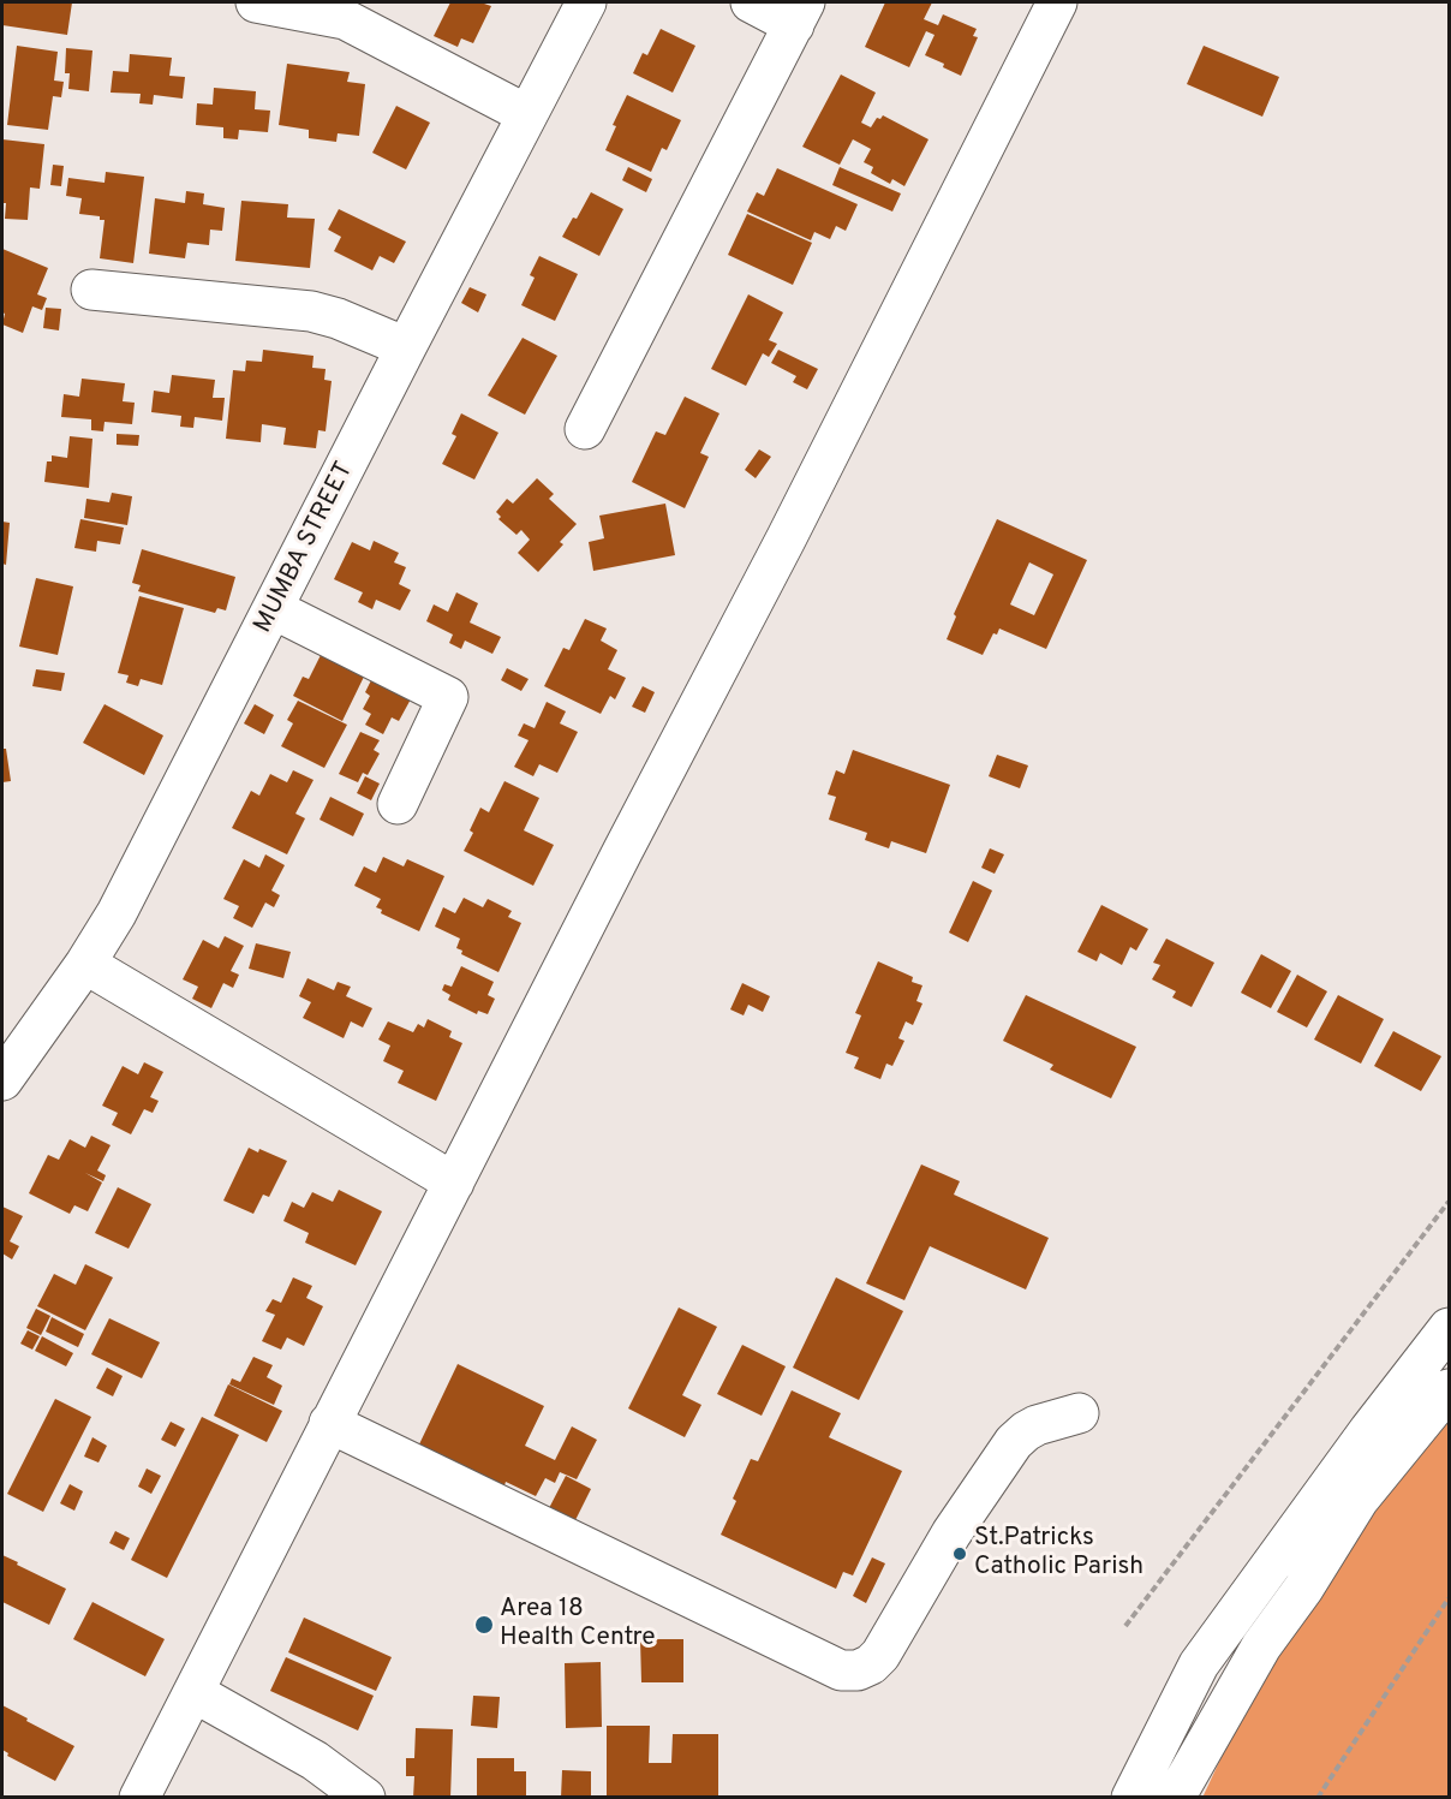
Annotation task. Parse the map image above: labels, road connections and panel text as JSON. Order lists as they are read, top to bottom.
{
  "streets": {
    "main road": ["MUMBA STREET"]
  },
  "places": ["St.Patricks Catholic Parish", "Area 18 Health Centre"]
}
